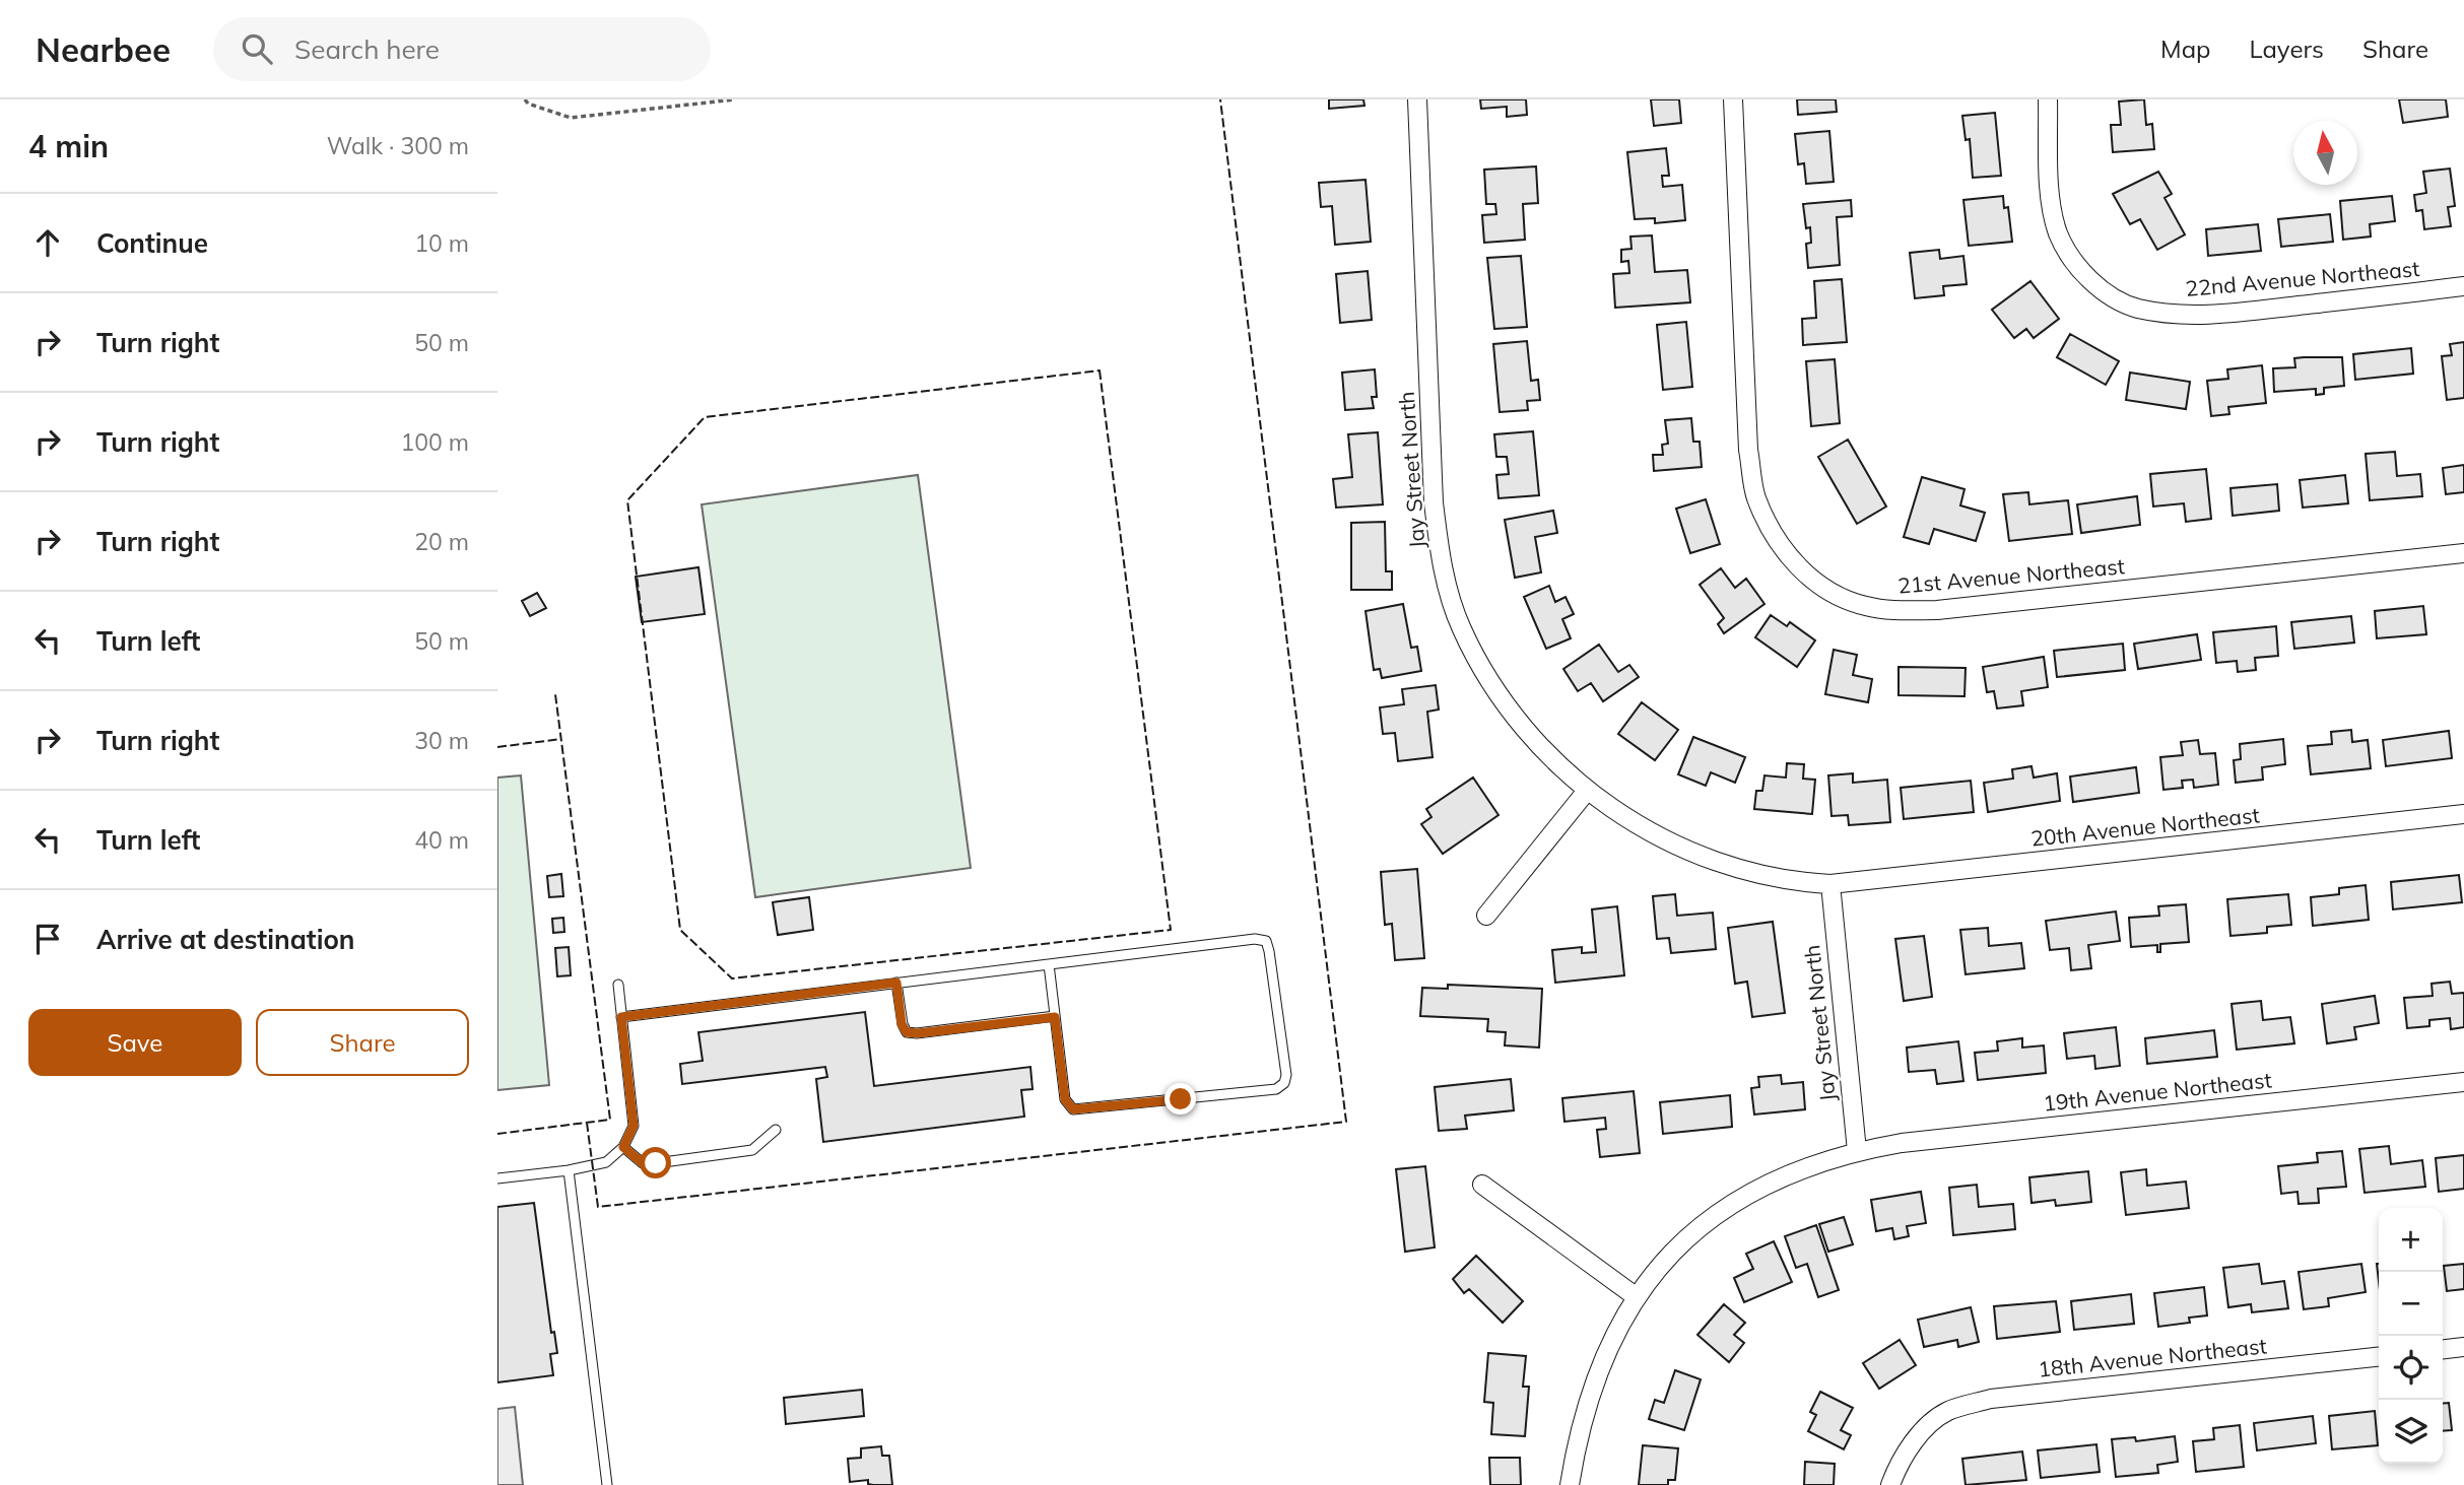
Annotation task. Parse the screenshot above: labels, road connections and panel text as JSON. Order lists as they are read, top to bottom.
{
  "streets": {
    "street": [
      "22nd Avenue Northeast",
      "Jay Street North",
      "21st Avenue Northeast",
      "20th Avenue Northeast",
      "19th Avenue Northeast",
      "18th Avenue Northeast"
    ]
  },
  "crossings": [
    ["Jay Street North", "20th Avenue Northeast"],
    ["Jay Street North", "19th Avenue Northeast"]
  ],
  "north": "top",
  "page": {
    "header": "Nearbee",
    "search": "Search here",
    "nav": ["Map", "Layers", "Share"],
    "heading": ["4 min", "Walk · 300 m"],
    "list": [
      ["Continue", "10 m"],
      ["Turn right", "50 m"],
      ["Turn right", "100 m"],
      ["Turn right", "20 m"],
      ["Turn left", "50 m"],
      ["Turn right", "30 m"],
      ["Turn left", "40 m"],
      "Arrive at destination"
    ],
    "buttons": ["Save", "Share"],
    "map_buttons": ["+", "−"]
  }
}
